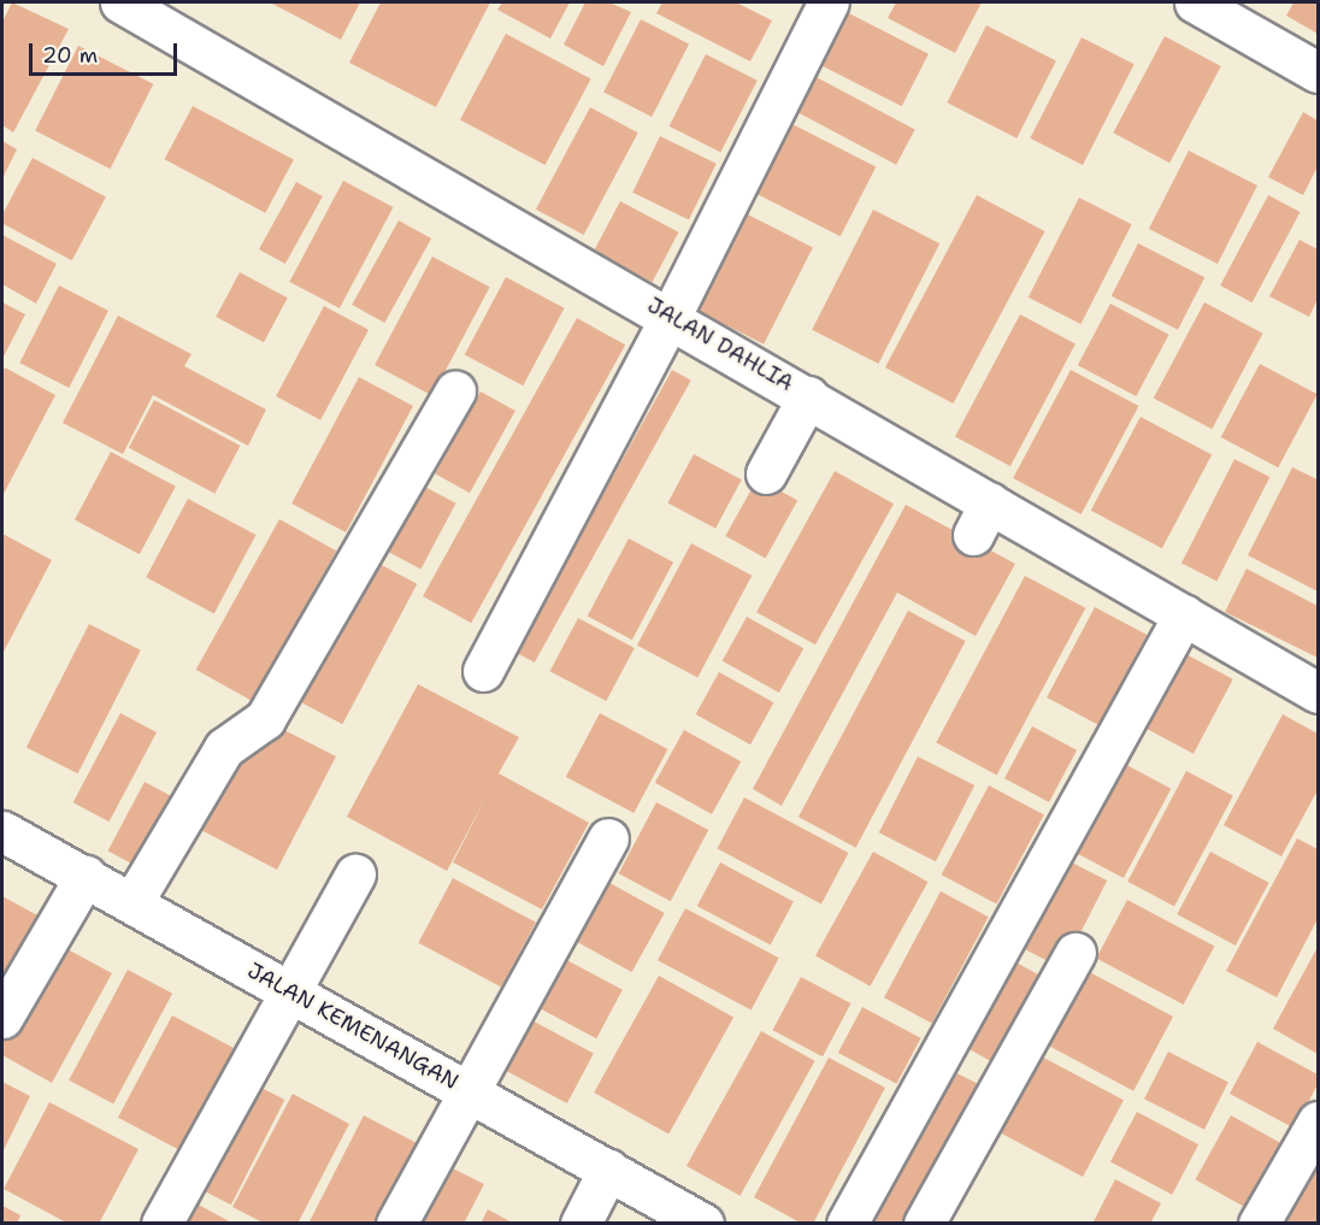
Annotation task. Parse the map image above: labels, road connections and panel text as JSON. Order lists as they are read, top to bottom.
{
  "streets": {
    "street": ["JALAN DAHLIA", "JALAN KEMENANGAN"]
  },
  "scale_bar": "20 m"
}
